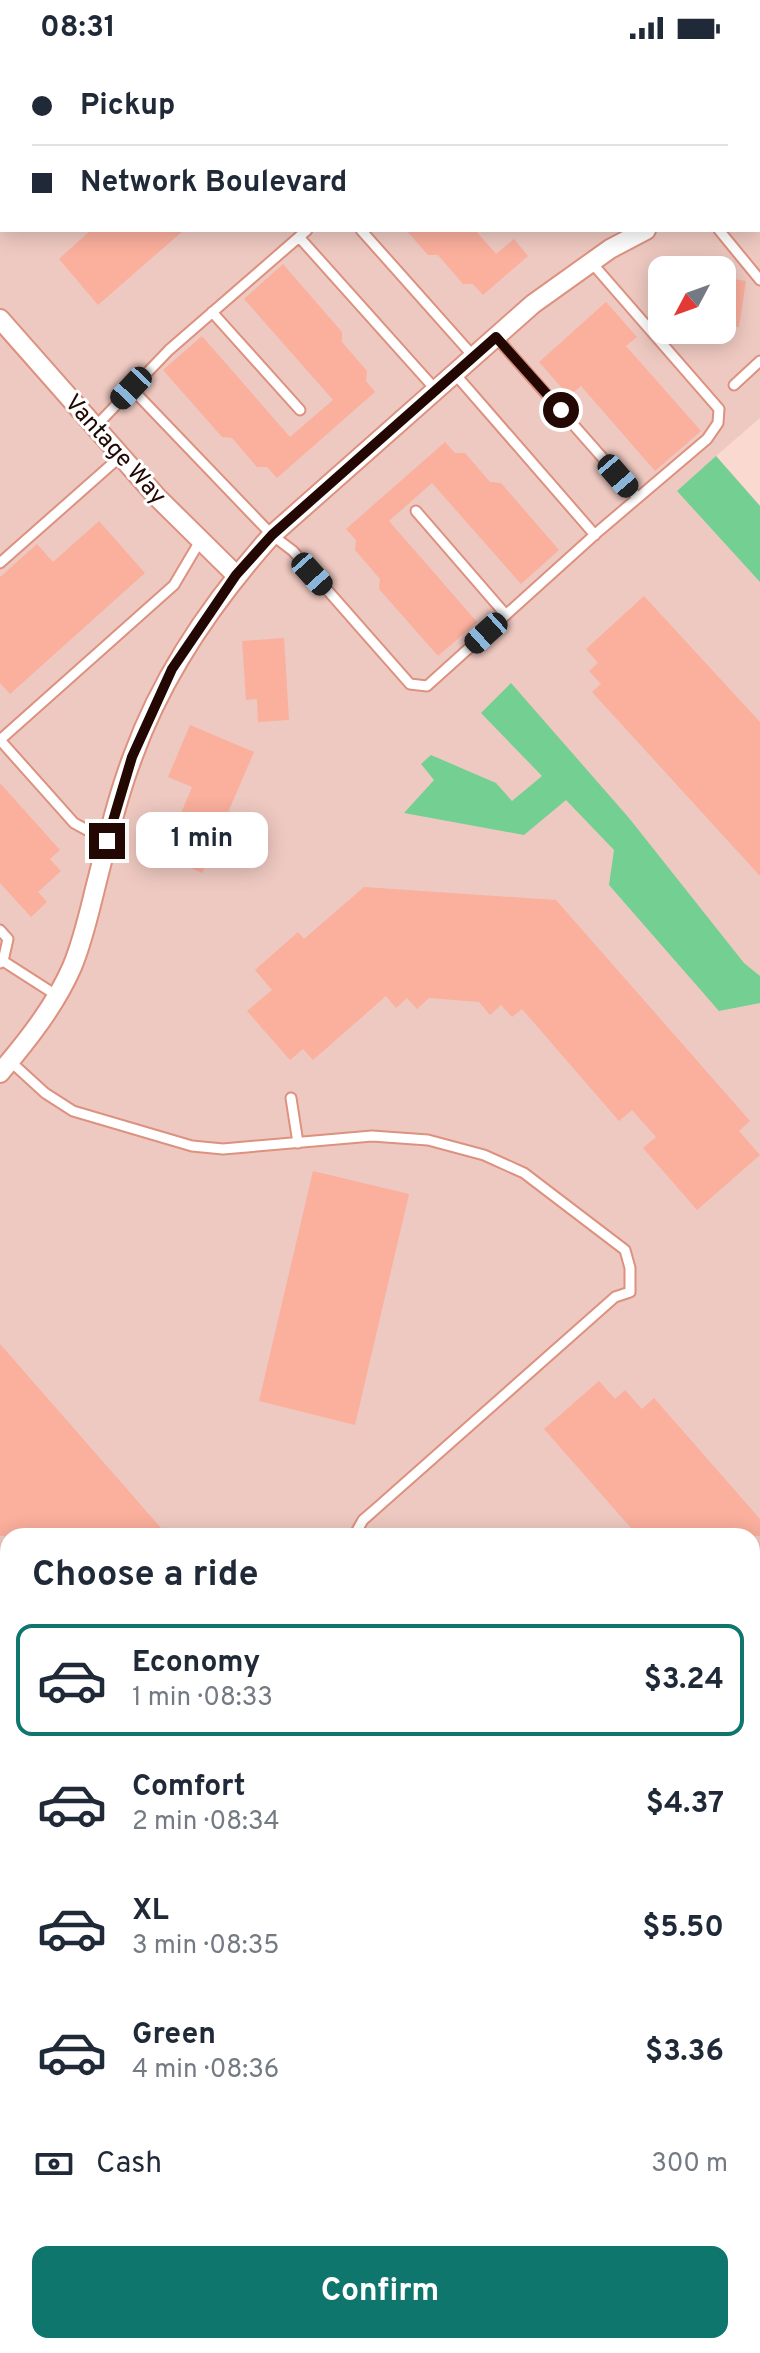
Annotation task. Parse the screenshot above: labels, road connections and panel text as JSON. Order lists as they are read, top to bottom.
{
  "streets": {
    "street": ["Vantage Way"]
  },
  "north": "bottom left",
  "page": {
    "status": "08:31",
    "banner": ["Pickup", "Network Boulevard"],
    "bubble": "1 min",
    "heading": "Choose a ride",
    "list": [
      {
        "name": "Economy",
        "note": "1 min · 08:33",
        "value": "$3.24"
      },
      {
        "name": "Comfort",
        "note": "2 min · 08:34",
        "value": "$4.37"
      },
      {
        "name": "XL",
        "note": "3 min · 08:35",
        "value": "$5.50"
      },
      {
        "name": "Green",
        "note": "4 min · 08:36",
        "value": "$3.36"
      }
    ],
    "pay": ["Cash", "300 m"],
    "buttons": "Confirm"
  }
}
